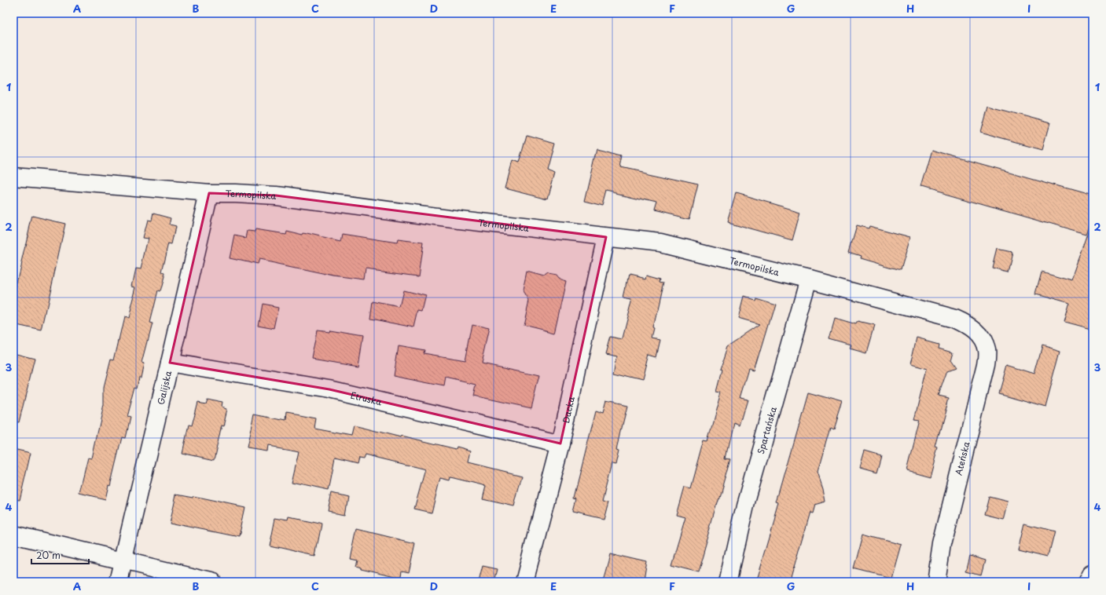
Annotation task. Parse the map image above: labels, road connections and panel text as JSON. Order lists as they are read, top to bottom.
{
  "streets": {
    "street": [
      "Termopilska",
      "Galijska",
      "Etruska",
      "Dacka",
      "Spartańska",
      "Ateńska"
    ]
  },
  "crossings": [
    ["Termopilska", "Galijska"],
    ["Termopilska", "Dacka"],
    ["Termopilska", "Spartańska"],
    ["Termopilska", "Ateńska"],
    ["Galijska", "Etruska"],
    ["Etruska", "Dacka"]
  ],
  "scale_bar": "20 m",
  "grid": {
    "columns": [
      "A",
      "B",
      "C",
      "D",
      "E",
      "F",
      "G",
      "H",
      "I"
    ],
    "rows": [
      "1",
      "2",
      "3",
      "4"
    ]
  }
}
